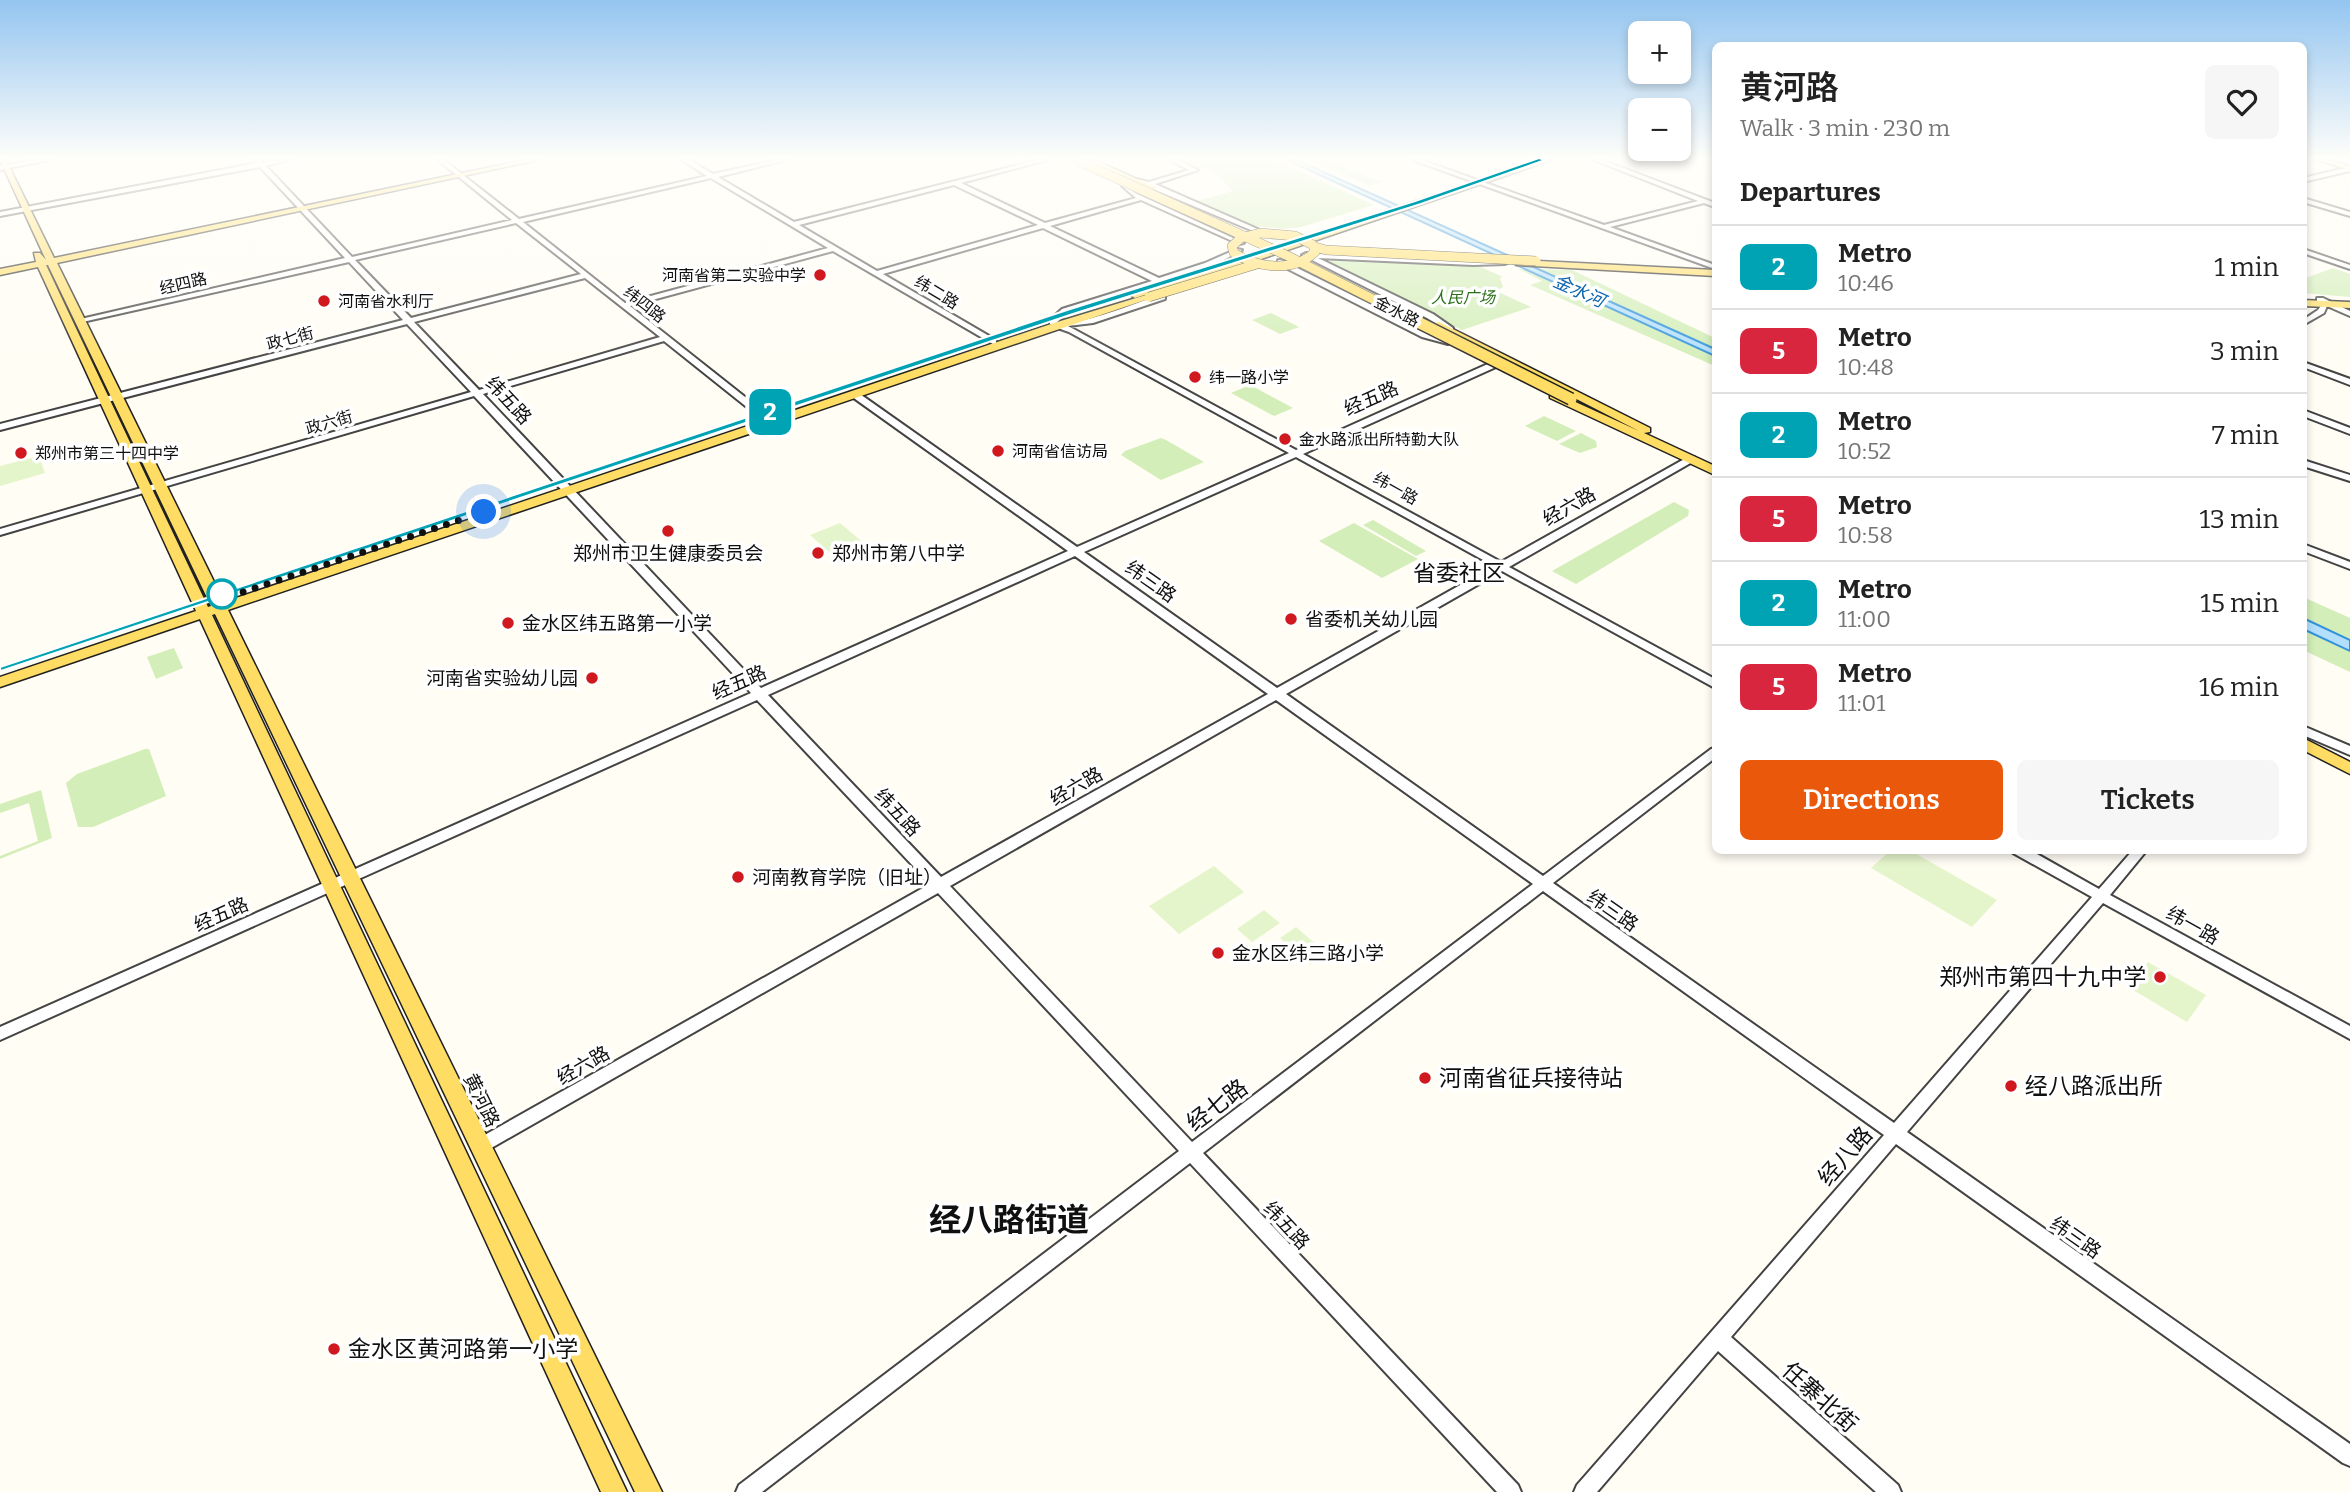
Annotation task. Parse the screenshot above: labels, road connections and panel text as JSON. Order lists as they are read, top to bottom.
{
  "streets": {
    "main road": ["金水路", "黄河路"],
    "street": [
      "经四路",
      "纬二路",
      "纬四路",
      "政七街",
      "经五路",
      "纬五路",
      "政六街",
      "纬一路",
      "经六路",
      "纬三路",
      "经七路",
      "经八路",
      "任寨北街"
    ]
  },
  "crossings": [
    ["经四路", "纬五路"],
    ["经四路", "黄河路"],
    ["纬四路", "政七街"],
    ["纬四路", "政六街"],
    ["金水路", "经六路"],
    ["政七街", "纬五路"],
    ["政七街", "黄河路"],
    ["经五路", "纬五路"],
    ["经五路", "纬一路"],
    ["经五路", "纬三路"],
    ["经五路", "黄河路"],
    ["纬五路", "政六街"],
    ["纬五路", "经六路"],
    ["纬五路", "经七路"],
    ["政六街", "黄河路"],
    ["纬一路", "经六路"],
    ["纬一路", "经八路"],
    ["经六路", "纬三路"],
    ["经六路", "黄河路"],
    ["纬三路", "经七路"],
    ["纬三路", "经八路"],
    ["经八路", "任寨北街"]
  ],
  "districts": ["省委社区", "经八路街道"],
  "water": ["金水河"],
  "parks": ["人民广场"],
  "places": [
    "河南省第二实验中学",
    "河南省水利厅",
    "纬一路小学",
    "金水路派出所特勤大队",
    "河南省信访局",
    "郑州市第三十四中学",
    "郑州市卫生健康委员会",
    "郑州市第八中学",
    "省委机关幼儿园",
    "金水区纬五路第一小学",
    "河南省实验幼儿园",
    "河南教育学院（旧址）",
    "金水区纬三路小学",
    "郑州市第四十九中学",
    "河南省征兵接待站",
    "经八路派出所",
    "金水区黄河路第一小学"
  ],
  "lines": ["metro line 2"],
  "page": {
    "on_map": "2",
    "map_buttons": ["+", "−"],
    "heading": [
      ["黄河路", "Walk · 3 min · 230 m"],
      "Departures"
    ],
    "list": [
      {
        "mark": "2",
        "name": "Metro",
        "note": "10:46",
        "value": "1 min"
      },
      {
        "mark": "5",
        "name": "Metro",
        "note": "10:48",
        "value": "3 min"
      },
      {
        "mark": "2",
        "name": "Metro",
        "note": "10:52",
        "value": "7 min"
      },
      {
        "mark": "5",
        "name": "Metro",
        "note": "10:58",
        "value": "13 min"
      },
      {
        "mark": "2",
        "name": "Metro",
        "note": "11:00",
        "value": "15 min"
      },
      {
        "mark": "5",
        "name": "Metro",
        "note": "11:01",
        "value": "16 min"
      }
    ],
    "buttons": ["Directions", "Tickets"]
  }
}
